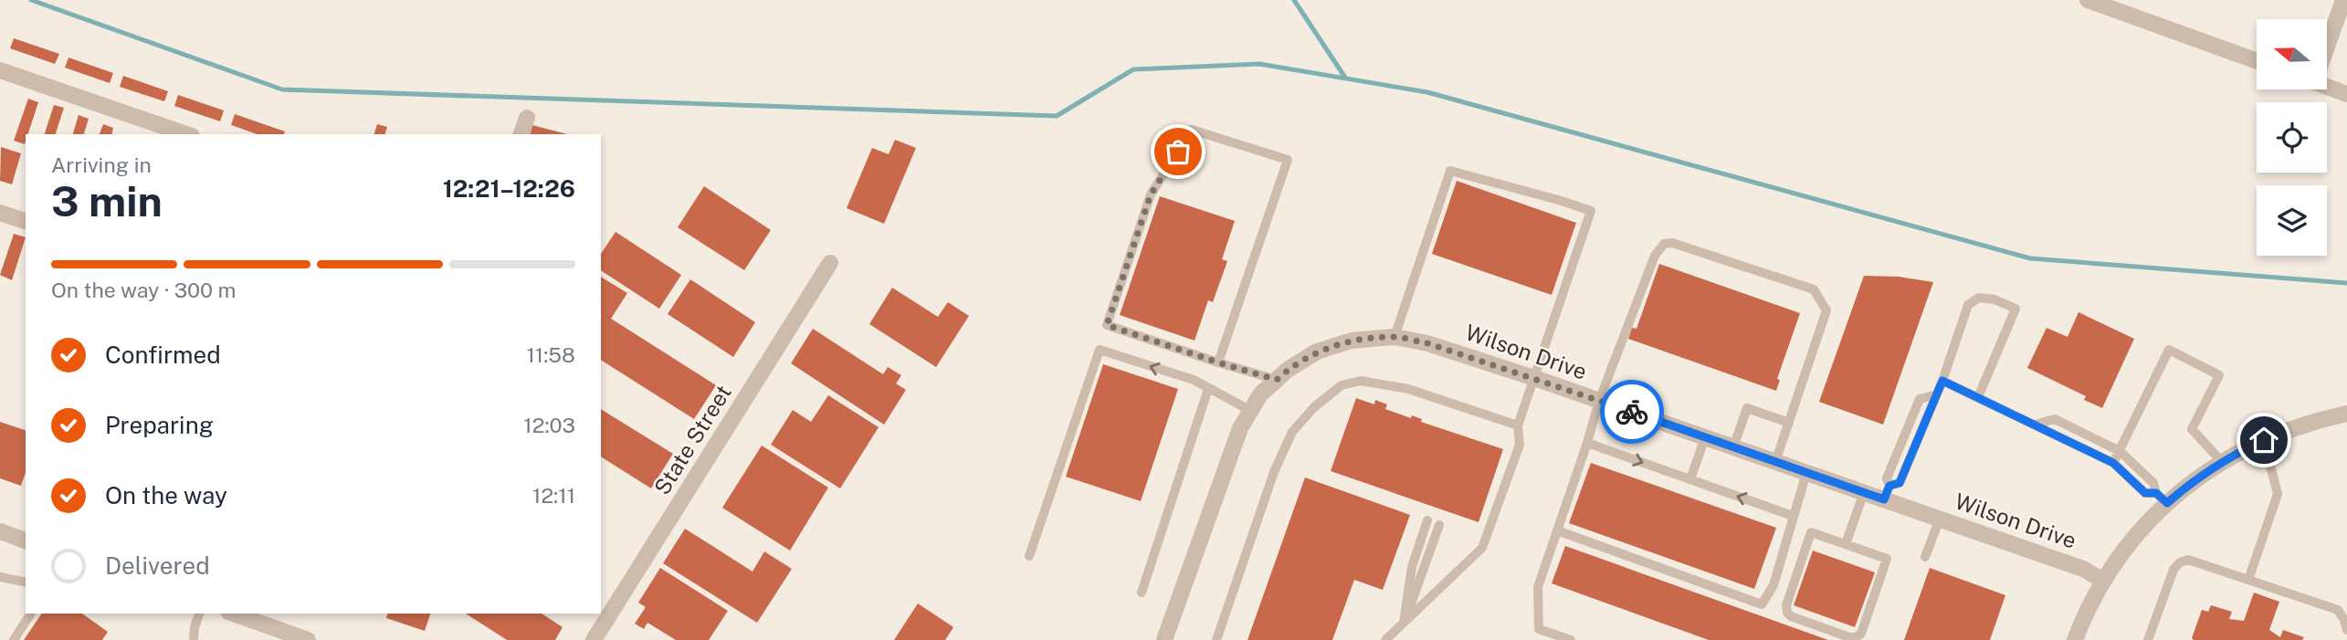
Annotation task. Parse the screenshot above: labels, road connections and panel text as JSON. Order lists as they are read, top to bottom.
{
  "streets": {
    "street": ["Wilson Drive", "State Street"]
  },
  "north": "left",
  "page": {
    "heading": ["3 min", "Arriving in", "12:21–12:26"],
    "bar": "On the way · 300 m",
    "list": [
      ["Confirmed", "11:58"],
      ["Preparing", "12:03"],
      ["On the way", "12:11"],
      "Delivered"
    ]
  }
}
